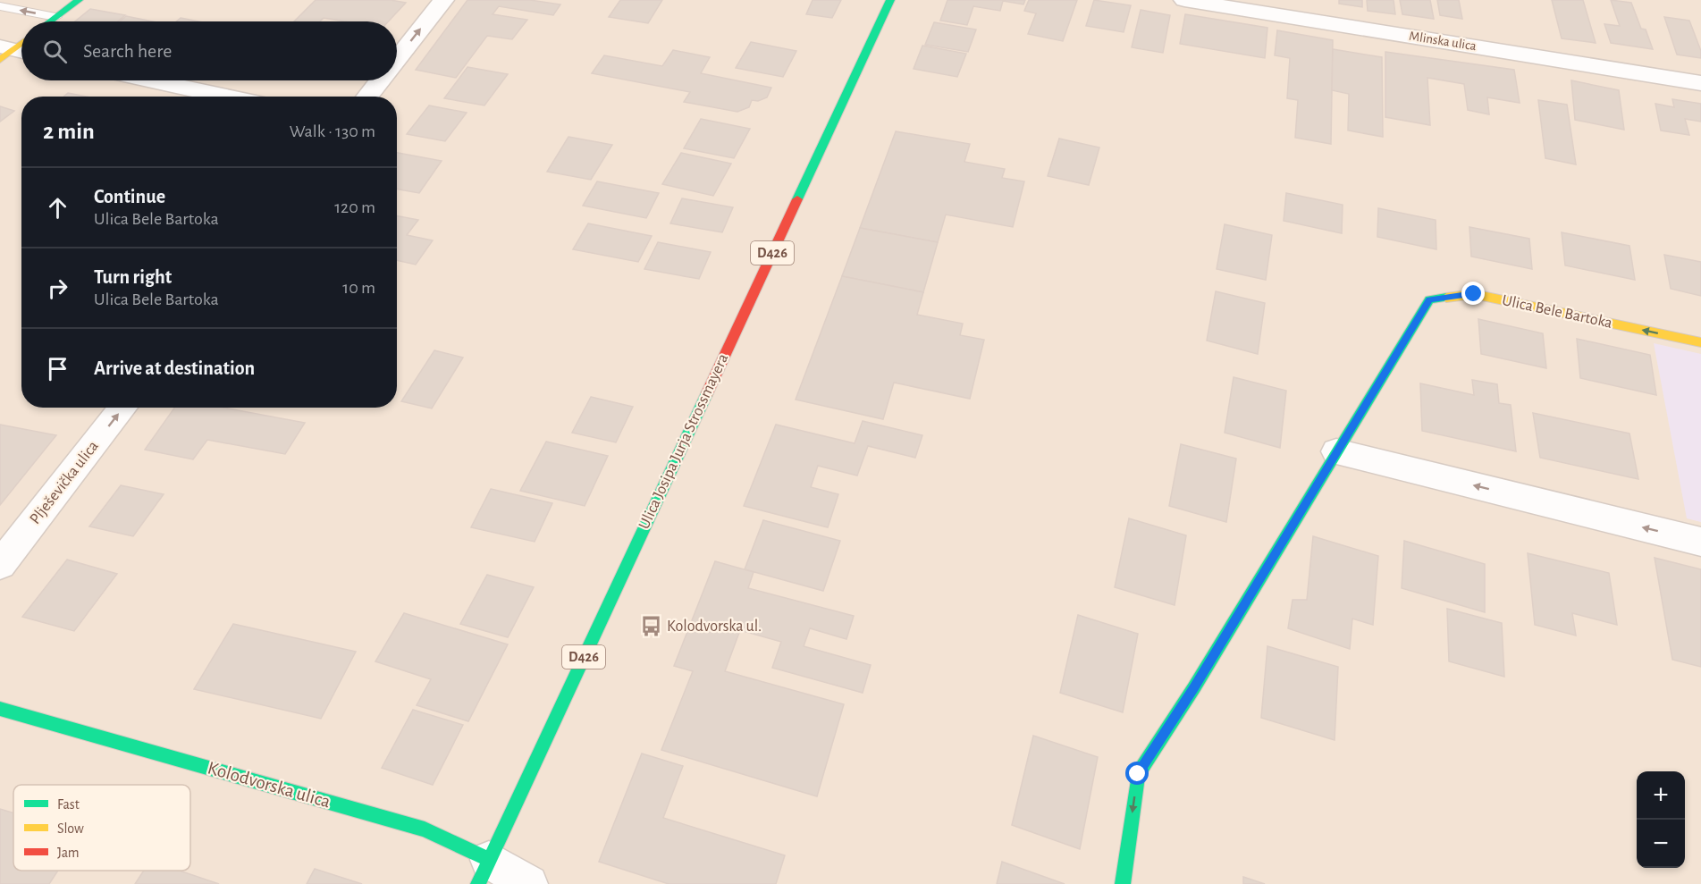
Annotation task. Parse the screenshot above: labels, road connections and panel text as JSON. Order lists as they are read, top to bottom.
{
  "streets": {
    "street": [
      "Mlinska ulica",
      "D426",
      "Ulica Bele Bartoka",
      "Ulica Josipa Jurja Strossmayera",
      "Plješevička ulica",
      "Kolodvorska ulica"
    ]
  },
  "crossings": [
    ["Ulica Josipa Jurja Strossmayera", "Kolodvorska ulica"]
  ],
  "one_way": ["Ulica Bele Bartoka", "Plješevička ulica"],
  "places": {
    "bus stop": ["Kolodvorska ul."]
  },
  "legend": ["Fast", "Slow", "Jam"],
  "page": {
    "search": "Search here",
    "heading": ["2 min", "Walk · 130 m"],
    "list": [
      ["Continue", "Ulica Bele Bartoka", "120 m"],
      ["Turn right", "Ulica Bele Bartoka", "10 m"],
      "Arrive at destination"
    ],
    "map_buttons": ["+", "−"]
  }
}
